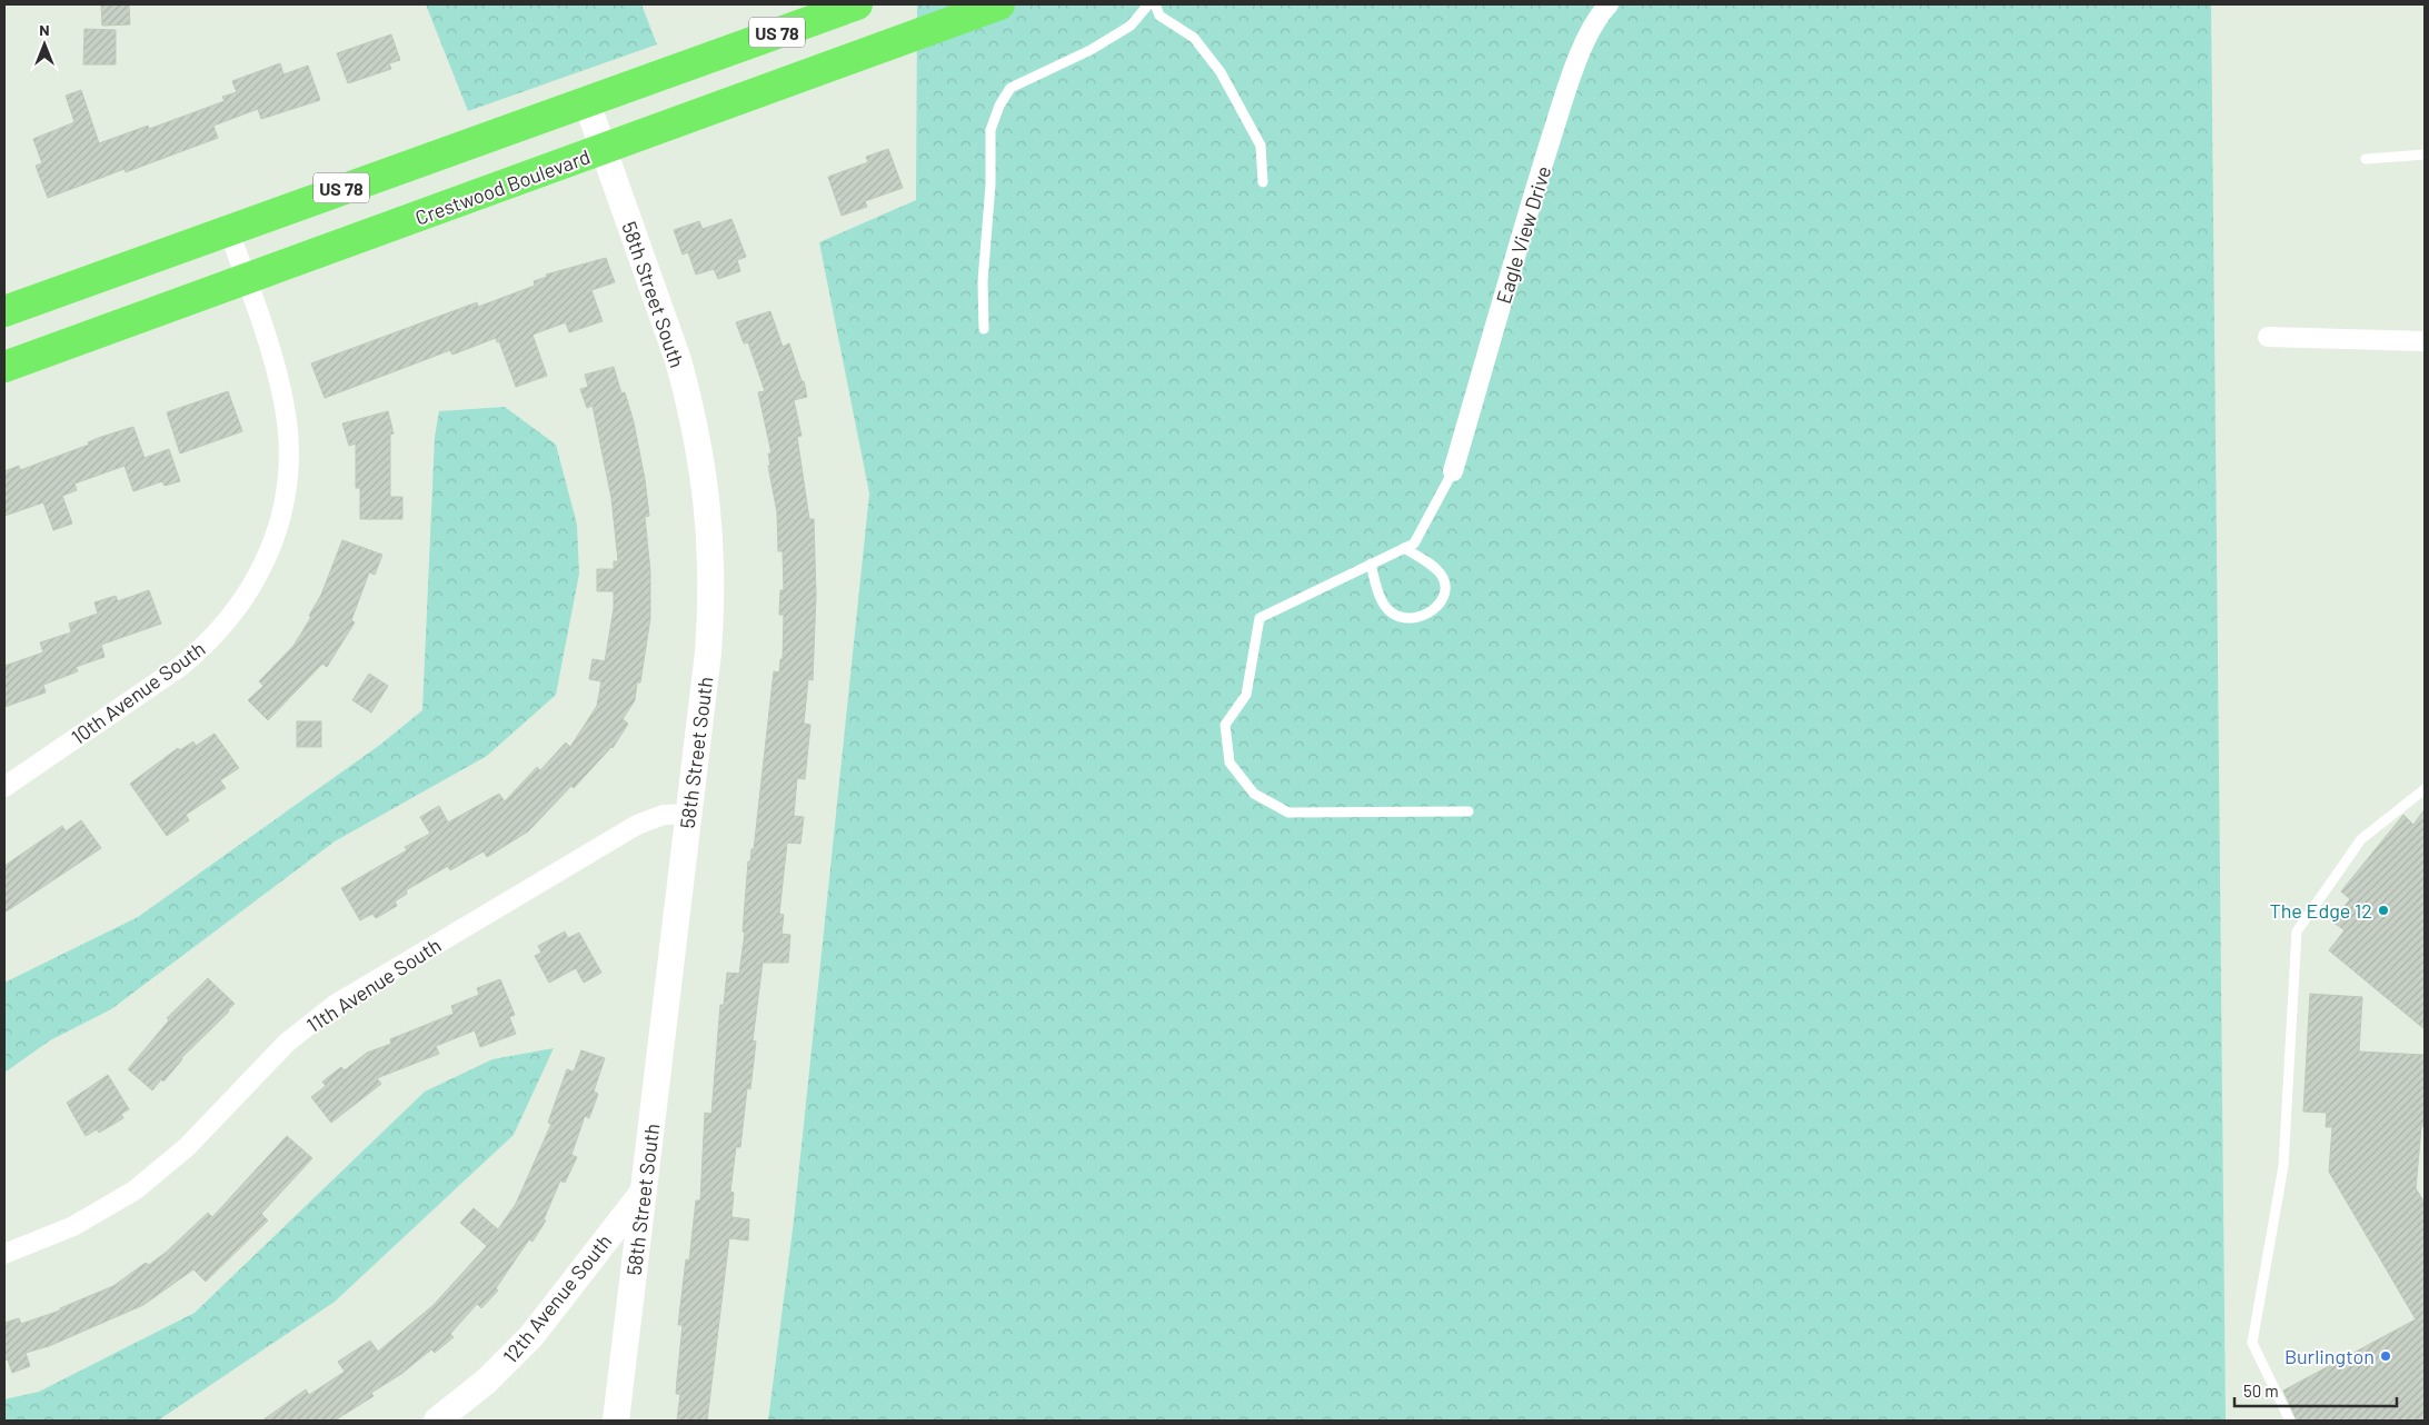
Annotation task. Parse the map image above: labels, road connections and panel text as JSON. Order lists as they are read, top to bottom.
{
  "streets": {
    "main road": ["US 78", "Crestwood Boulevard"],
    "street": [
      "Eagle View Drive",
      "58th Street South",
      "10th Avenue South",
      "11th Avenue South",
      "12th Avenue South"
    ]
  },
  "crossings": [
    ["US 78", "58th Street South"],
    ["US 78", "10th Avenue South"],
    ["Crestwood Boulevard", "58th Street South"],
    ["Crestwood Boulevard", "10th Avenue South"],
    ["58th Street South", "11th Avenue South"],
    ["58th Street South", "12th Avenue South"]
  ],
  "places": ["The Edge 12", "Burlington"],
  "scale_bar": "50 m",
  "north": "top"
}
